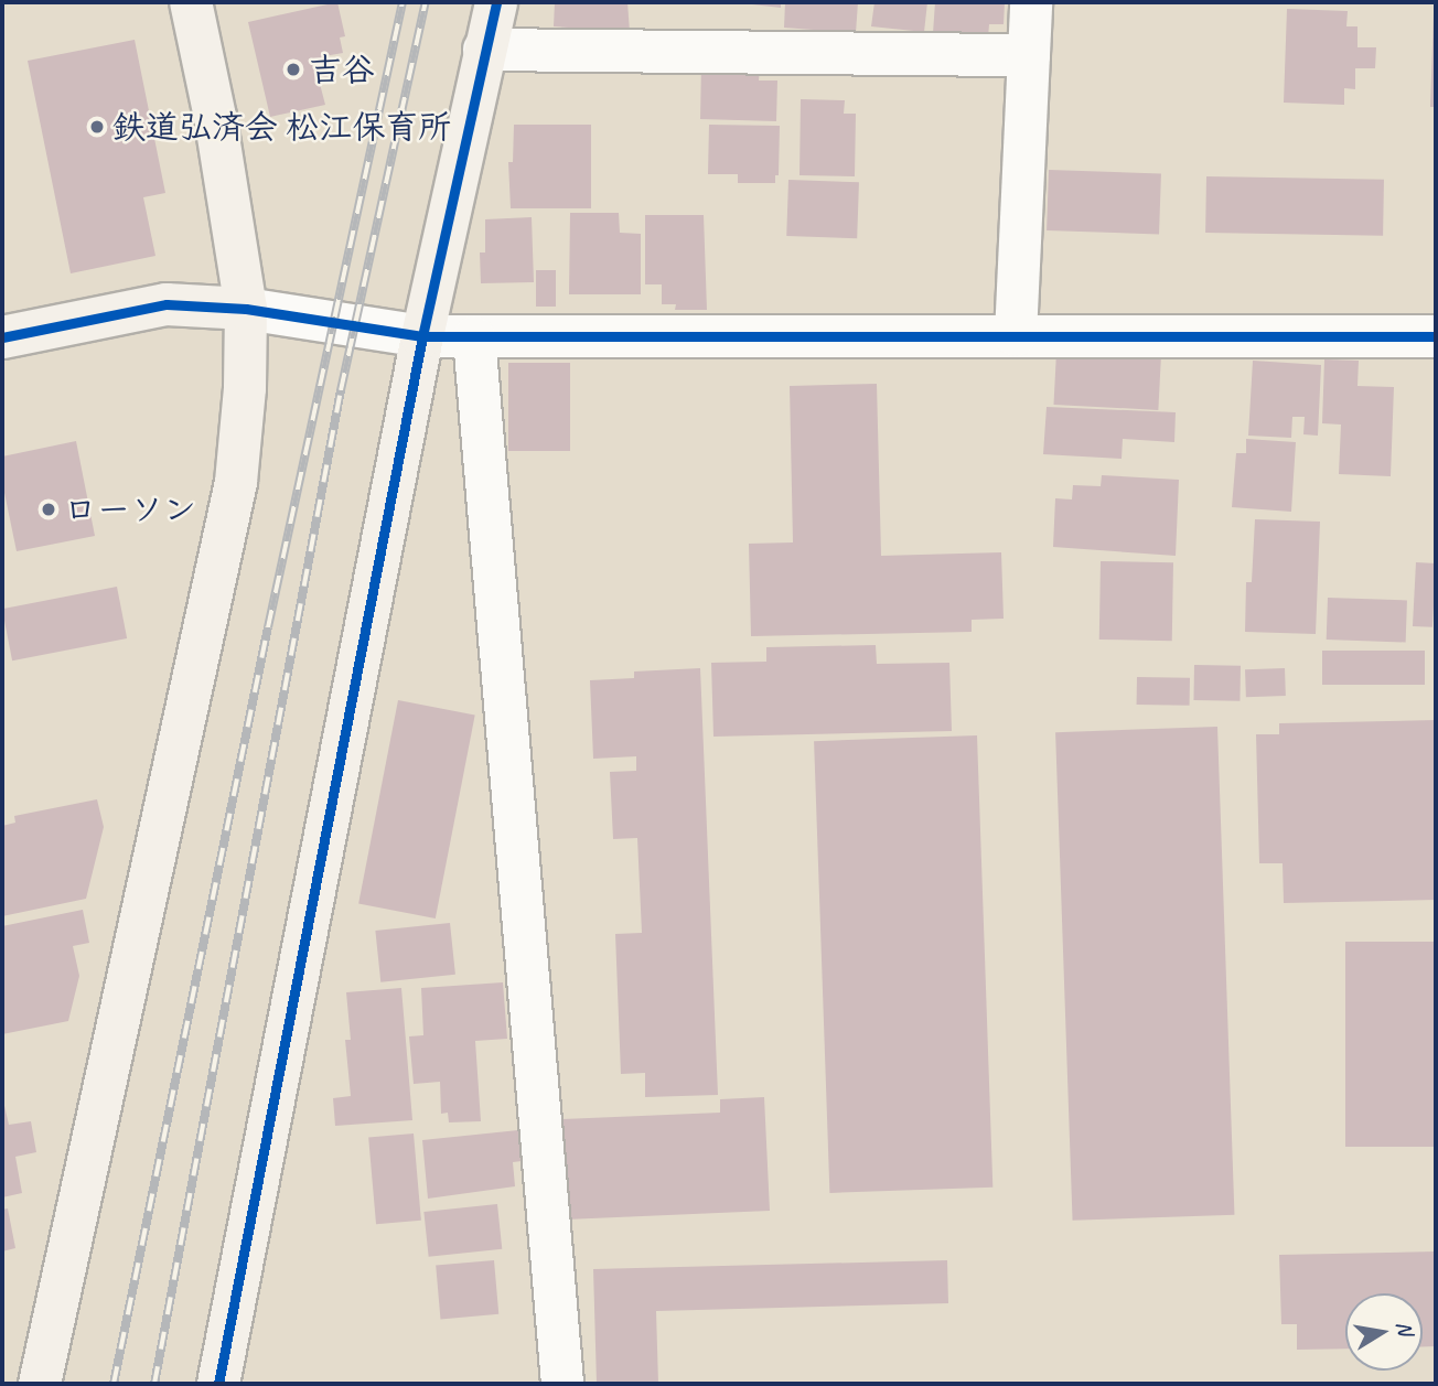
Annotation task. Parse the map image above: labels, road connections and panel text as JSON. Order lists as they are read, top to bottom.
{
  "places": ["吉谷", "鉄道弘済会 松江保育所", "ローソン"],
  "north": "right"
}
